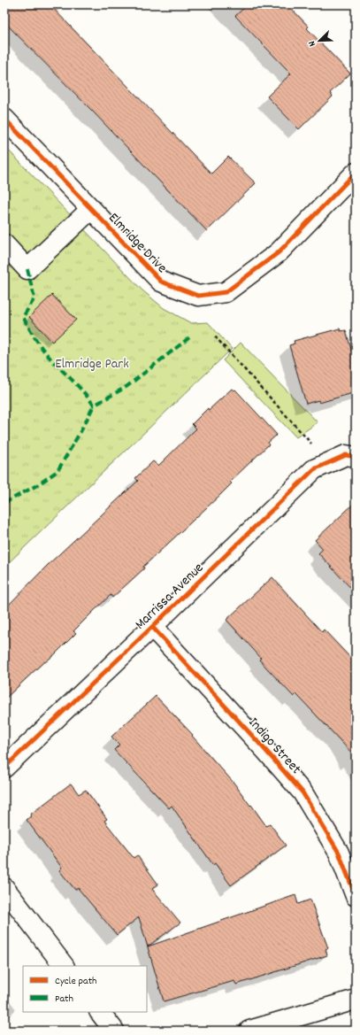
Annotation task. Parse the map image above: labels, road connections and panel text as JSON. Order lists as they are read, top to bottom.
{
  "streets": {
    "street": ["Elmridge Drive", "Marrissa Avenue", "Indigo Street"]
  },
  "crossings": [
    ["Marrissa Avenue", "Indigo Street"]
  ],
  "parks": ["Elmridge Park"],
  "legend": ["Cycle path", "Path"],
  "north": "bottom left"
}
